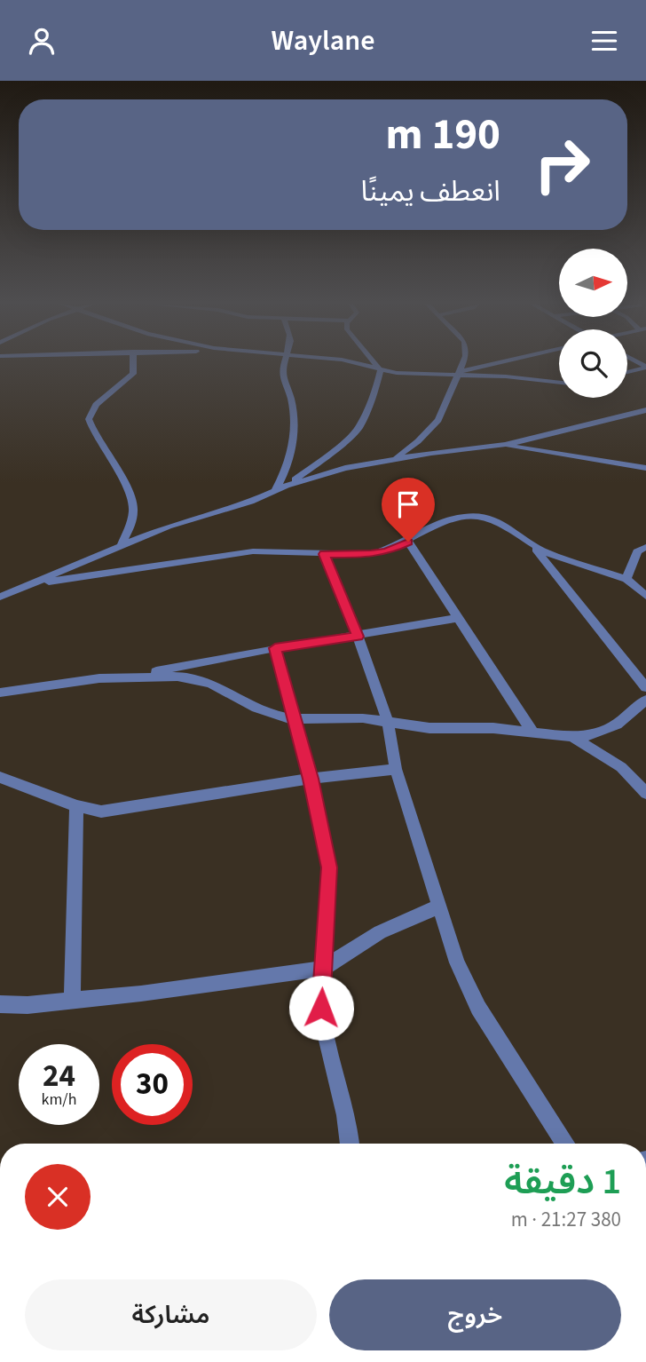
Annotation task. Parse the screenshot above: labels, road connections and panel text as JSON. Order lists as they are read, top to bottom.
{
  "north": "right",
  "page": {
    "header": "Waylane",
    "turn": ["190 m", "انعطف يمينًا"],
    "speed": "24 km/h",
    "limit": "30",
    "heading": ["1 دقيقة", "380 m · 21:27"],
    "buttons": ["خروج", "مشاركة"]
  }
}
